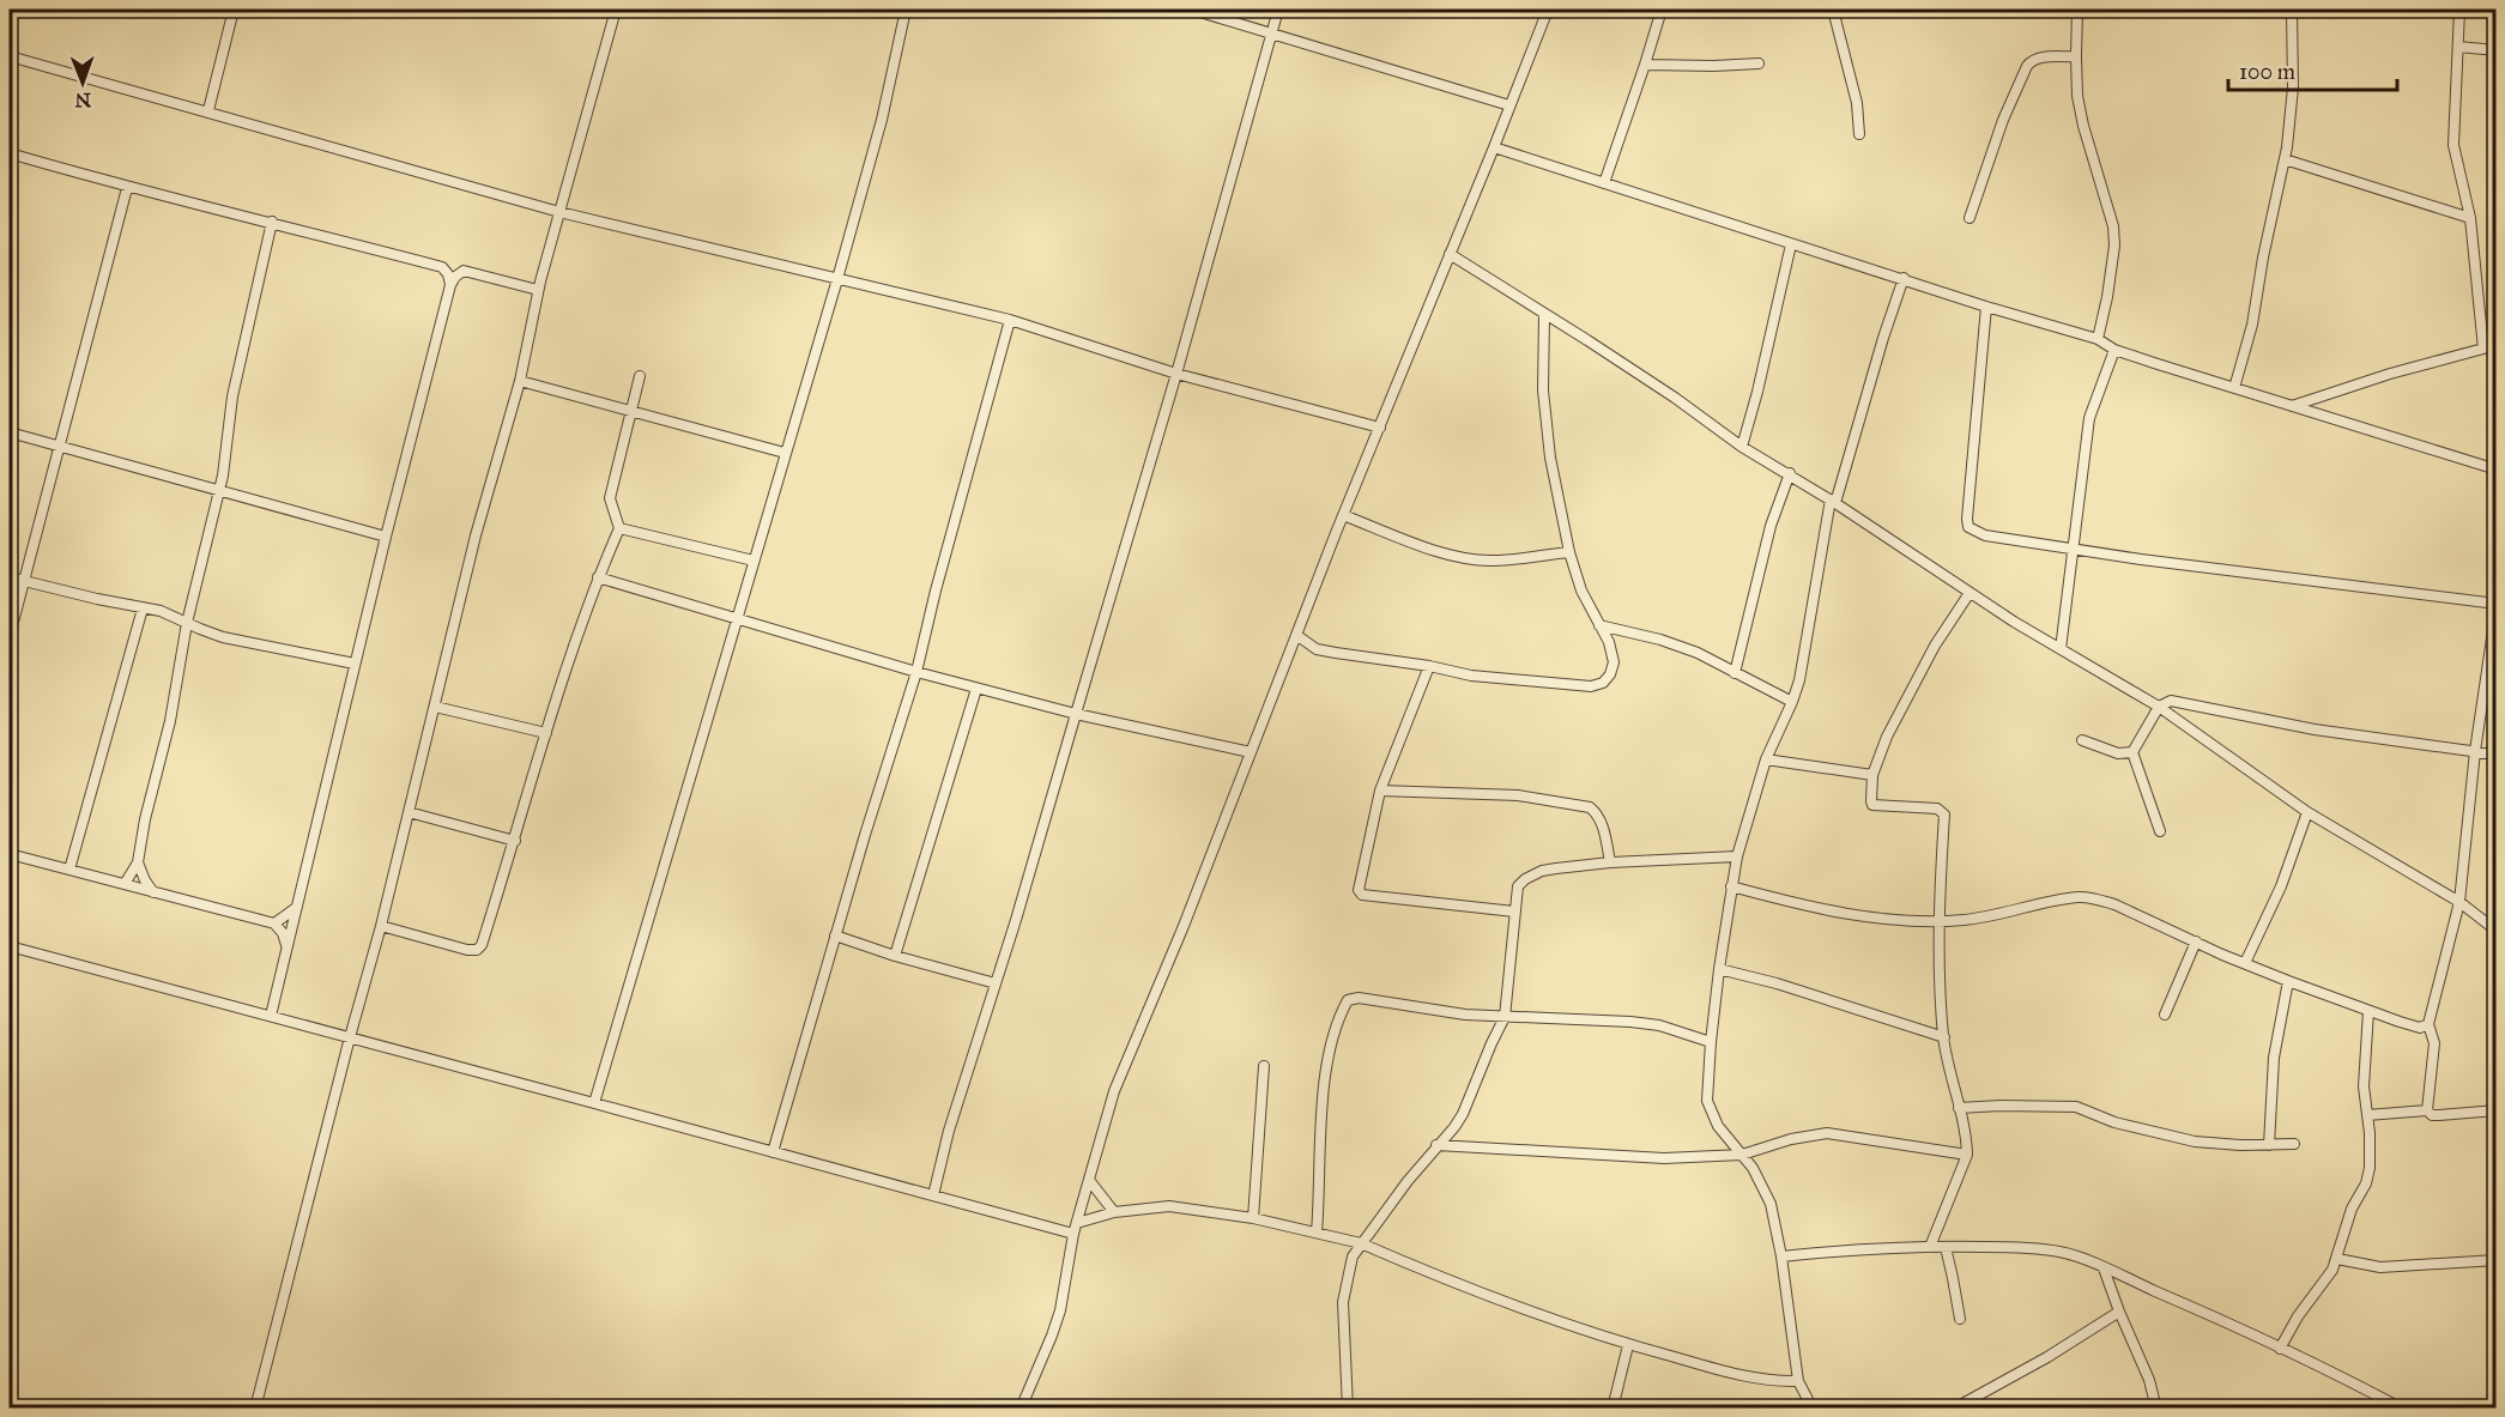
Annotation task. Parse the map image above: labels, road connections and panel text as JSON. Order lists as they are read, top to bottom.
{
  "scale_bar": "100 m",
  "north": "bottom"
}
